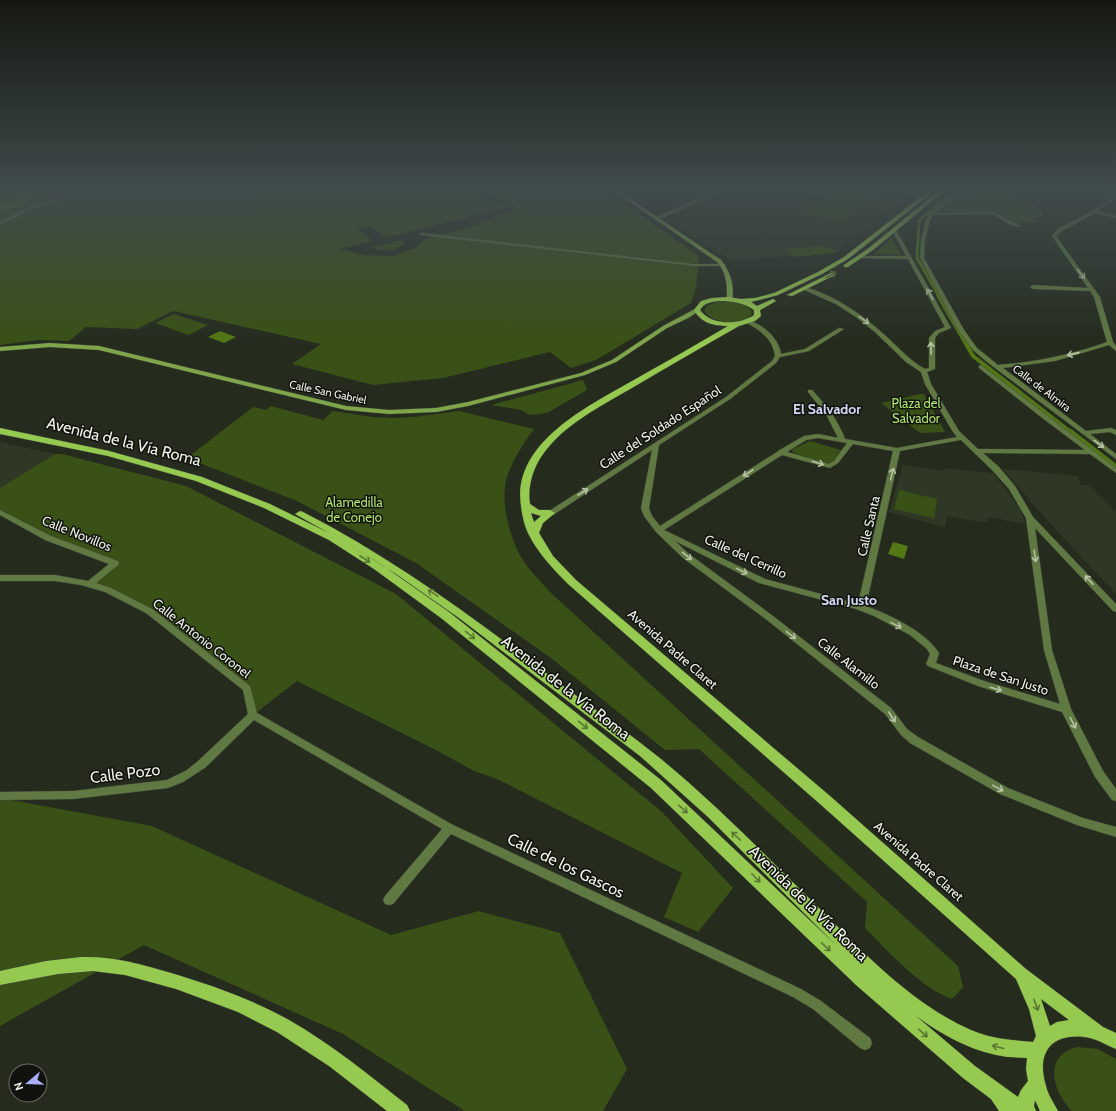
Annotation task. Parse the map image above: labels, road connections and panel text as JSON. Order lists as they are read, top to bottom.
{
  "streets": {
    "main road": ["Calle San Gabriel", "Avenida de la Vía Roma", "Avenida Padre Claret"],
    "street": [
      "Calle de Almira",
      "Calle del Soldado Español",
      "Calle Santa",
      "Calle Novillos",
      "Calle del Cerrillo",
      "Calle Antonio Coronel",
      "Calle Alamillo",
      "Plaza de San Justo",
      "Calle Pozo",
      "Calle de los Gascos"
    ]
  },
  "crossings": [
    ["Calle del Soldado Español", "Calle Alamillo"],
    ["Avenida de la Vía Roma", "Avenida Padre Claret"],
    ["Calle Santa", "Calle del Cerrillo"],
    ["Calle Santa", "Plaza de San Justo"],
    ["Calle Novillos", "Calle Antonio Coronel"],
    ["Calle del Cerrillo", "Calle Alamillo"],
    ["Calle del Cerrillo", "Plaza de San Justo"],
    ["Calle Antonio Coronel", "Calle Pozo"],
    ["Calle Antonio Coronel", "Calle de los Gascos"],
    ["Calle Pozo", "Calle de los Gascos"]
  ],
  "one_way": [
    "Calle del Soldado Español",
    "Calle Santa",
    "Calle del Cerrillo",
    "Calle Alamillo",
    "Plaza de San Justo"
  ],
  "districts": ["El Salvador", "San Justo"],
  "parks": ["Plaza del Salvador", "Alamedilla de Conejo"],
  "north": "left"
}
